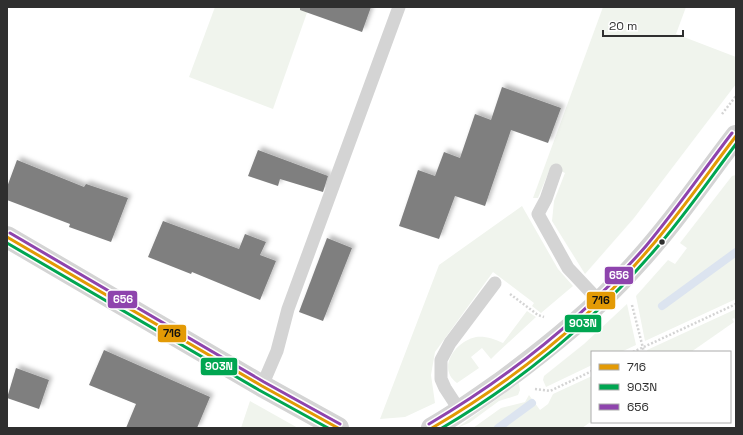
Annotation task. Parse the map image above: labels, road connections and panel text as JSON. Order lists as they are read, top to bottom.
{
  "lines": ["transit line 656", "transit line 716", "transit line 903N"],
  "legend": ["716", "903N", "656"],
  "scale_bar": "20 m"
}
